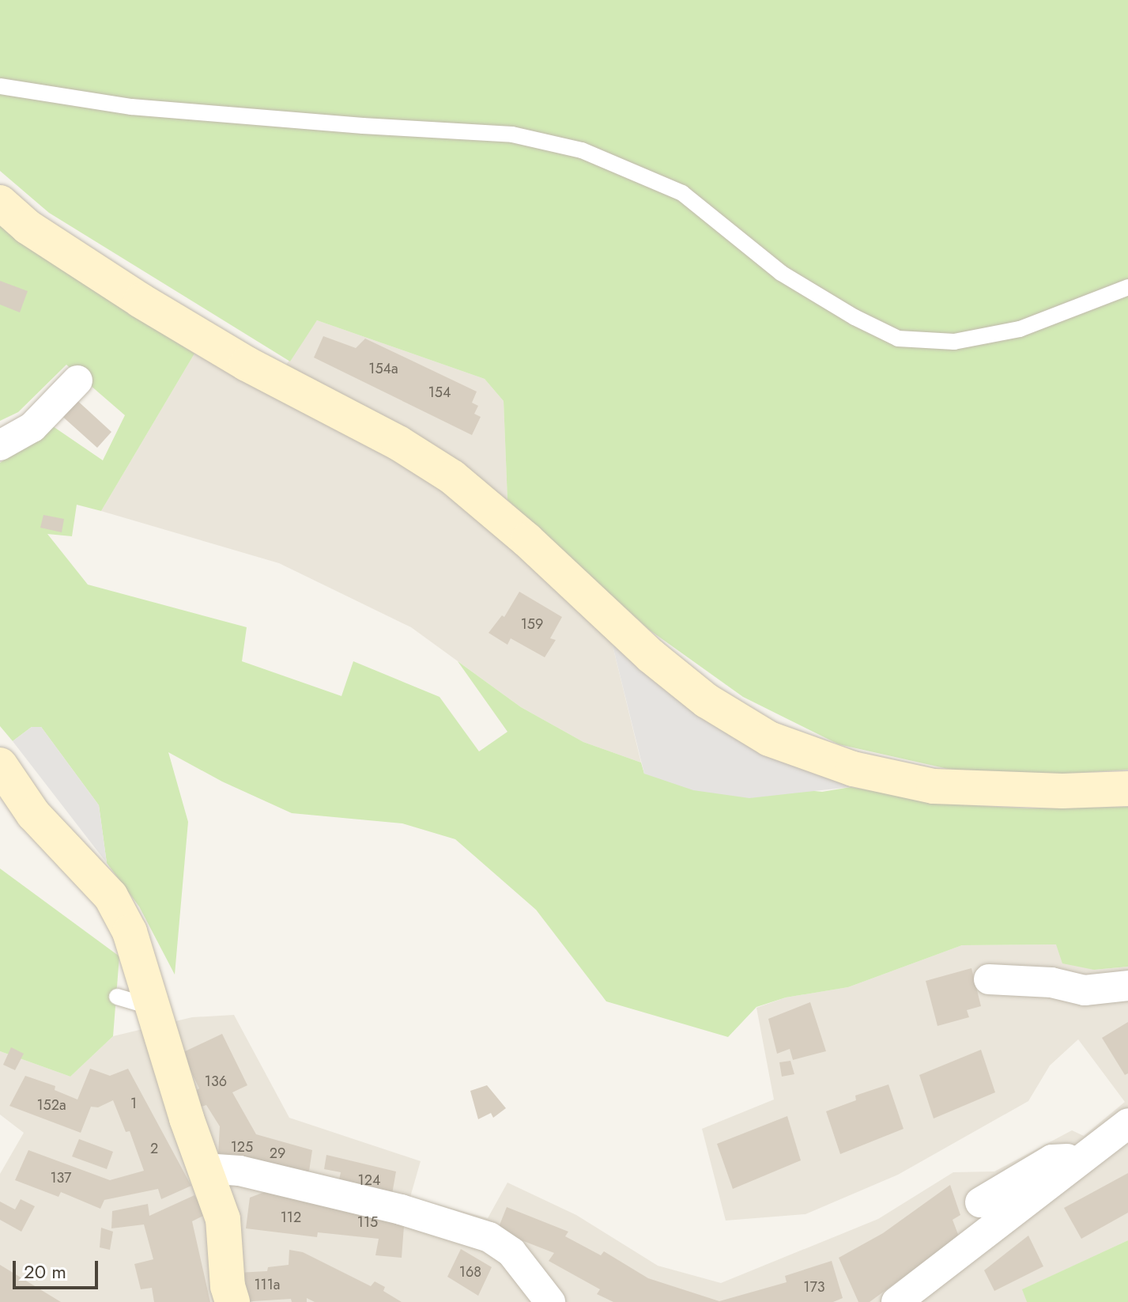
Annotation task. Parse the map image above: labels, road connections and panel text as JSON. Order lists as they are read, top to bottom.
{
  "house_numbers": [
    "154a",
    "154",
    "159",
    "136",
    "1",
    "152a",
    "125",
    "2",
    "29",
    "137",
    "124",
    "112",
    "115",
    "168",
    "111a",
    "173"
  ],
  "scale_bar": "20 m"
}
